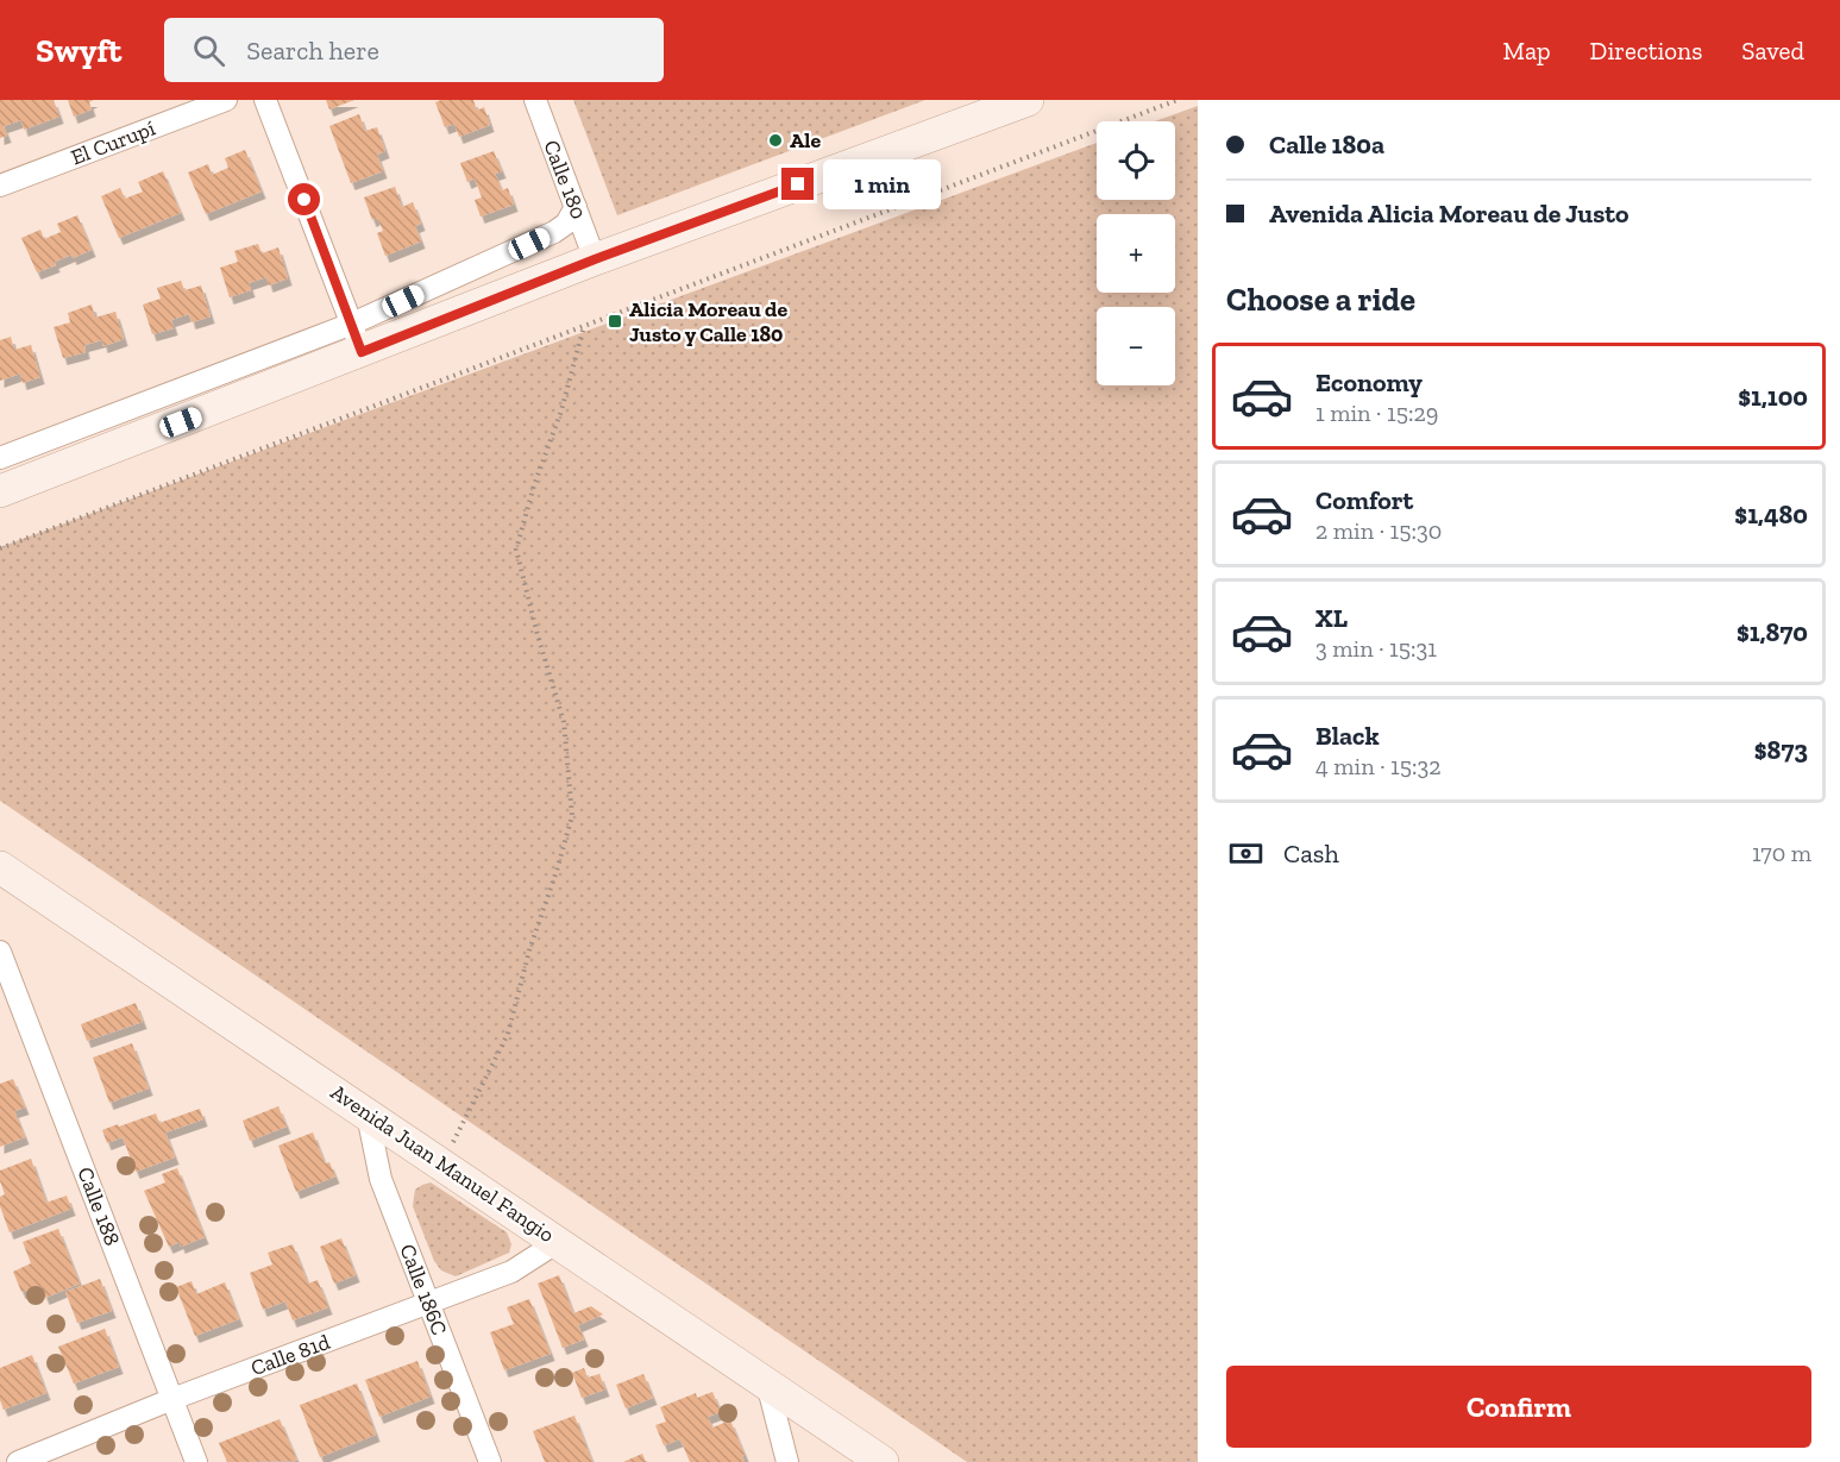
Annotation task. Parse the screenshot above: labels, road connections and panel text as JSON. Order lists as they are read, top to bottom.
{
  "streets": {
    "main road": ["Avenida Juan Manuel Fangio"],
    "street": [
      "El Curupí",
      "Calle 180",
      "Calle 188",
      "Calle 186C",
      "Calle 81d"
    ]
  },
  "crossings": [
    ["Avenida Juan Manuel Fangio", "Calle 186C"],
    ["Avenida Juan Manuel Fangio", "Calle 81d"],
    ["Calle 188", "Calle 81d"],
    ["Calle 186C", "Calle 81d"]
  ],
  "places": {
    "other": ["Ale"],
    "transit": ["Alicia Moreau de Justo y Calle 180"]
  },
  "page": {
    "header": "Swyft",
    "search": "Search here",
    "nav": ["Map", "Directions", "Saved"],
    "banner": ["Calle 180a", "Avenida Alicia Moreau de Justo"],
    "map_buttons": ["+", "−"],
    "bubble": "1 min",
    "heading": "Choose a ride",
    "list": [
      {
        "name": "Economy",
        "note": "1 min · 15:29",
        "value": "$1,100"
      },
      {
        "name": "Comfort",
        "note": "2 min · 15:30",
        "value": "$1,480"
      },
      {
        "name": "XL",
        "note": "3 min · 15:31",
        "value": "$1,870"
      },
      {
        "name": "Black",
        "note": "4 min · 15:32",
        "value": "$873"
      }
    ],
    "pay": ["Cash", "170 m"],
    "buttons": "Confirm"
  }
}
